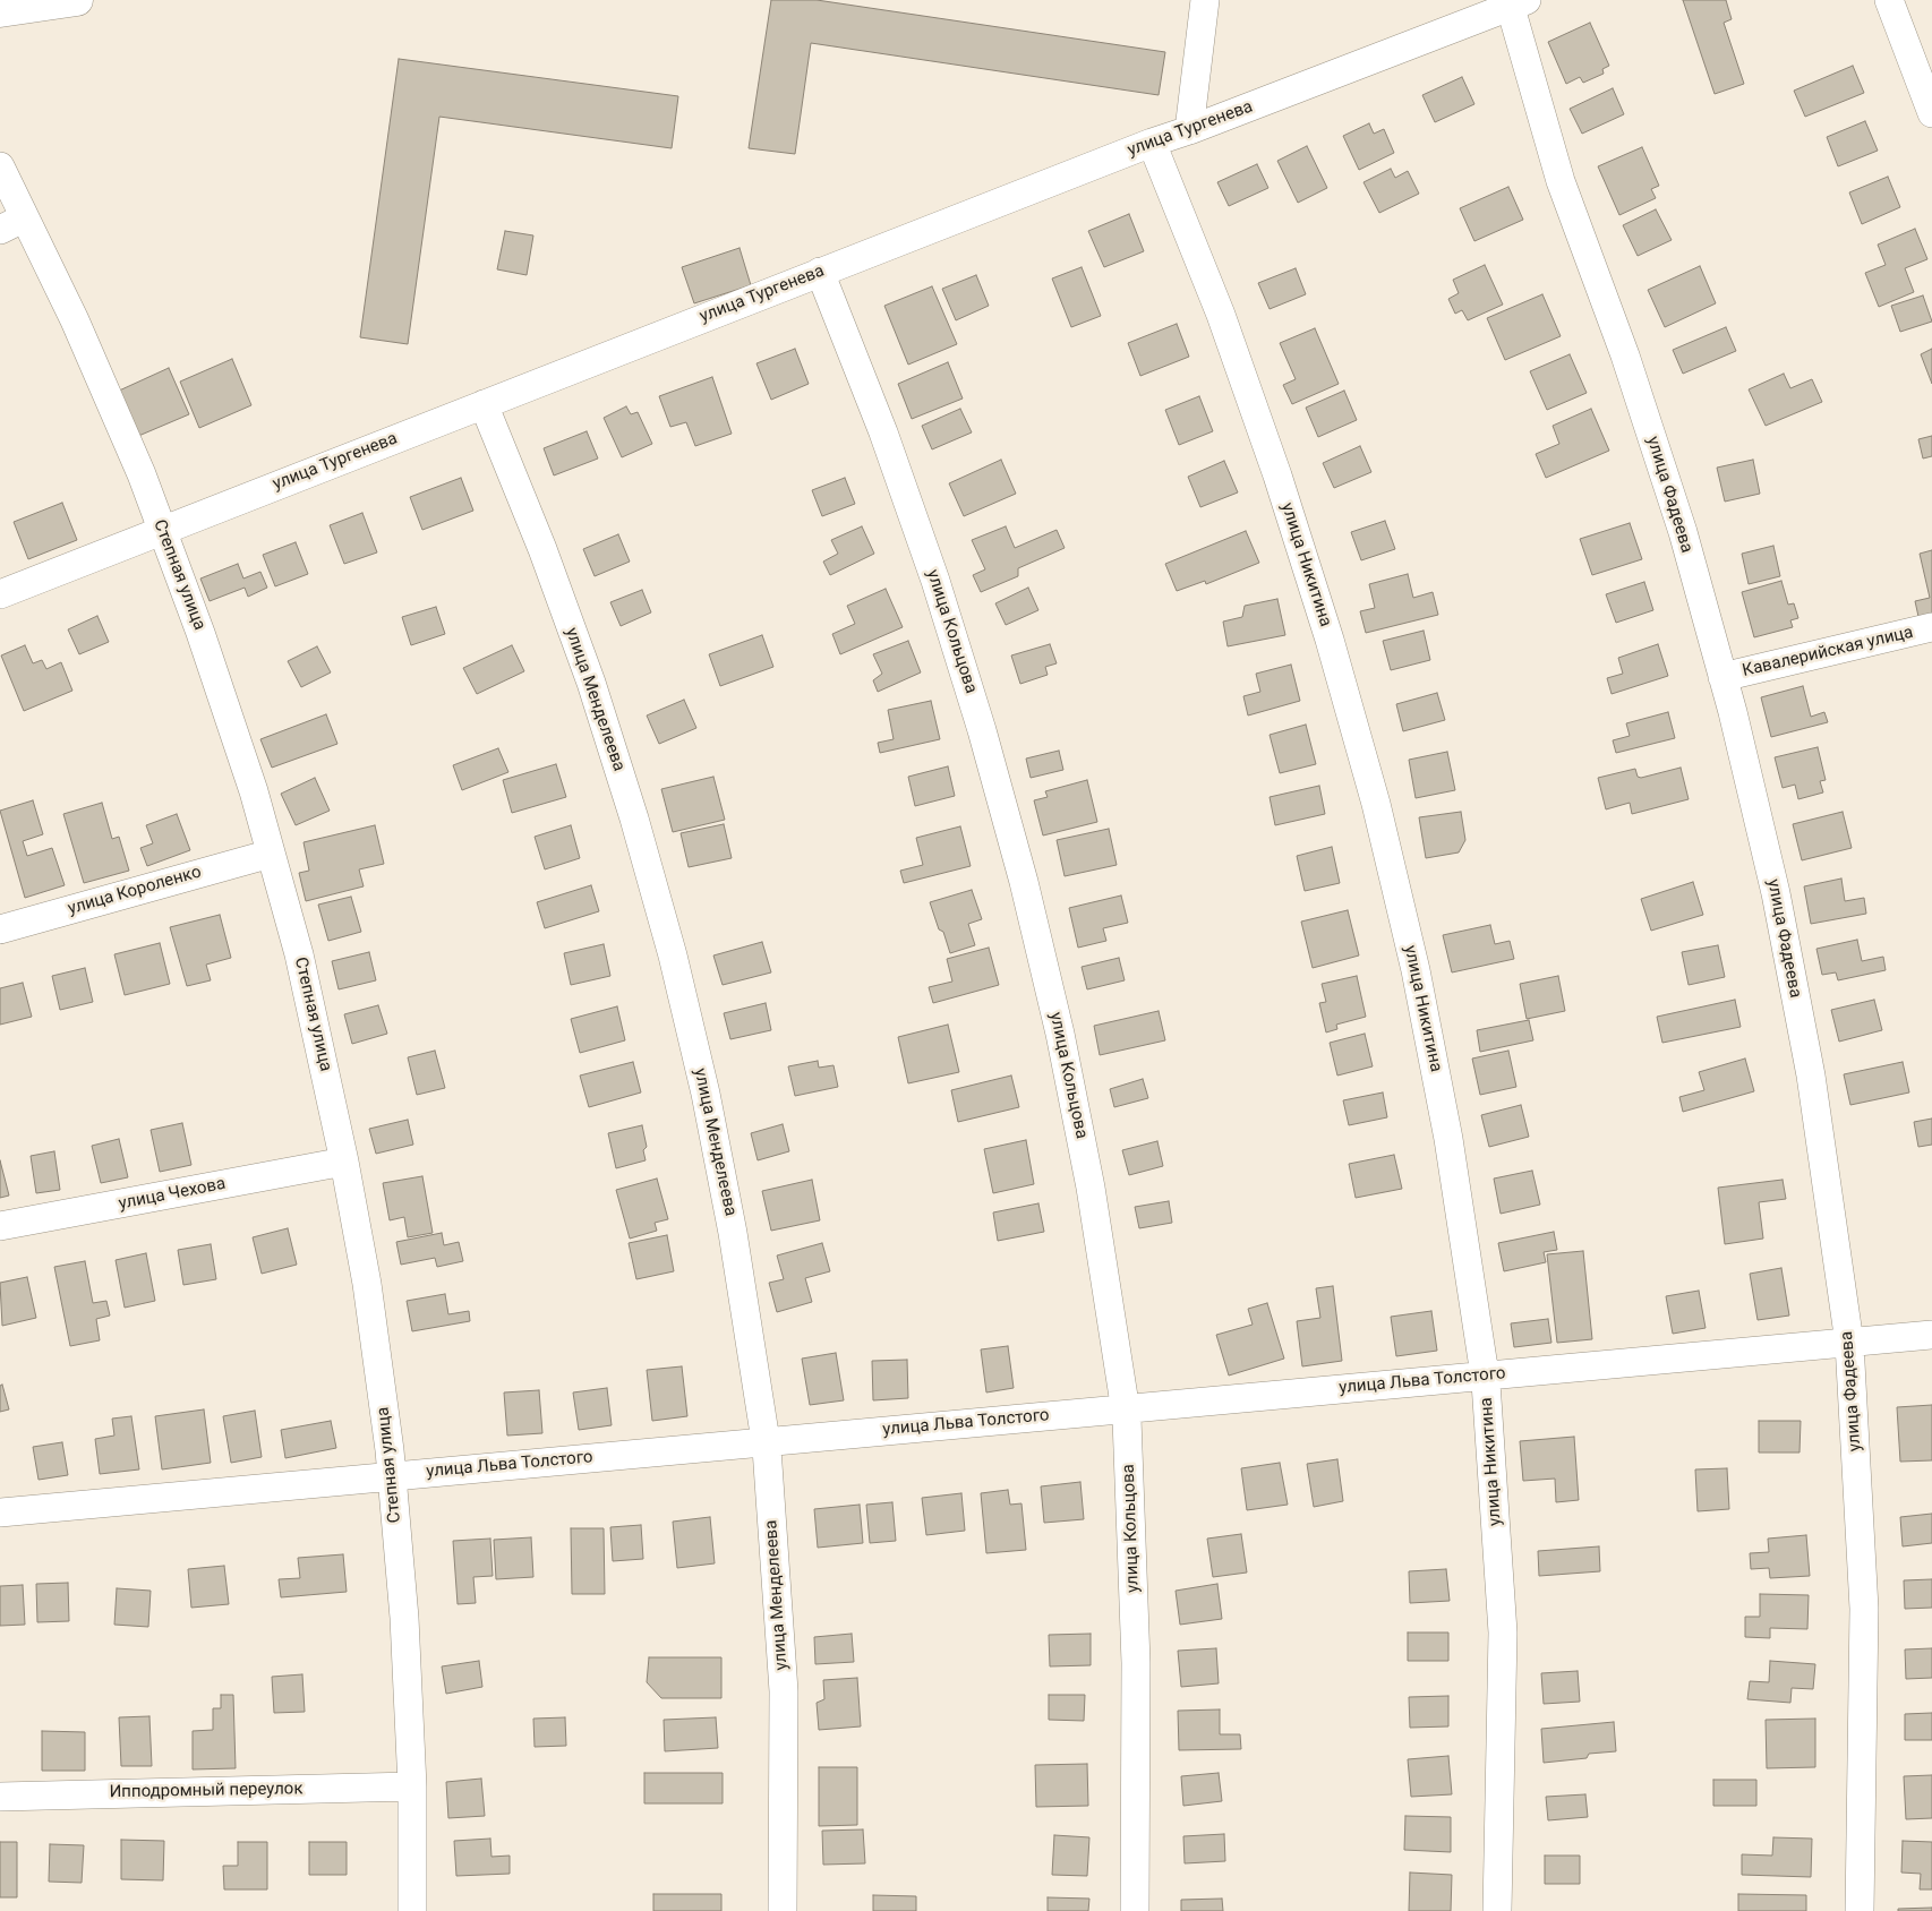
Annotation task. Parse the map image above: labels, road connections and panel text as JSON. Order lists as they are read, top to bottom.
{
  "streets": {
    "street": [
      "улица Тургенева",
      "улица Фадеева",
      "улица Никитина",
      "Степная улица",
      "улица Кольцова",
      "Кавалерийская улица",
      "улица Менделеева",
      "улица Короленко",
      "улица Чехова",
      "улица Льва Толстого",
      "Ипподромный переулок"
    ]
  },
  "crossings": [
    ["улица Тургенева", "улица Фадеева"],
    ["улица Тургенева", "улица Никитина"],
    ["улица Тургенева", "Степная улица"],
    ["улица Тургенева", "улица Кольцова"],
    ["улица Тургенева", "улица Менделеева"],
    ["улица Фадеева", "Кавалерийская улица"],
    ["улица Фадеева", "улица Льва Толстого"],
    ["улица Никитина", "улица Льва Толстого"],
    ["Степная улица", "улица Короленко"],
    ["Степная улица", "улица Чехова"],
    ["Степная улица", "улица Льва Толстого"],
    ["Степная улица", "Ипподромный переулок"],
    ["улица Кольцова", "улица Льва Толстого"],
    ["улица Менделеева", "улица Льва Толстого"]
  ]
}
